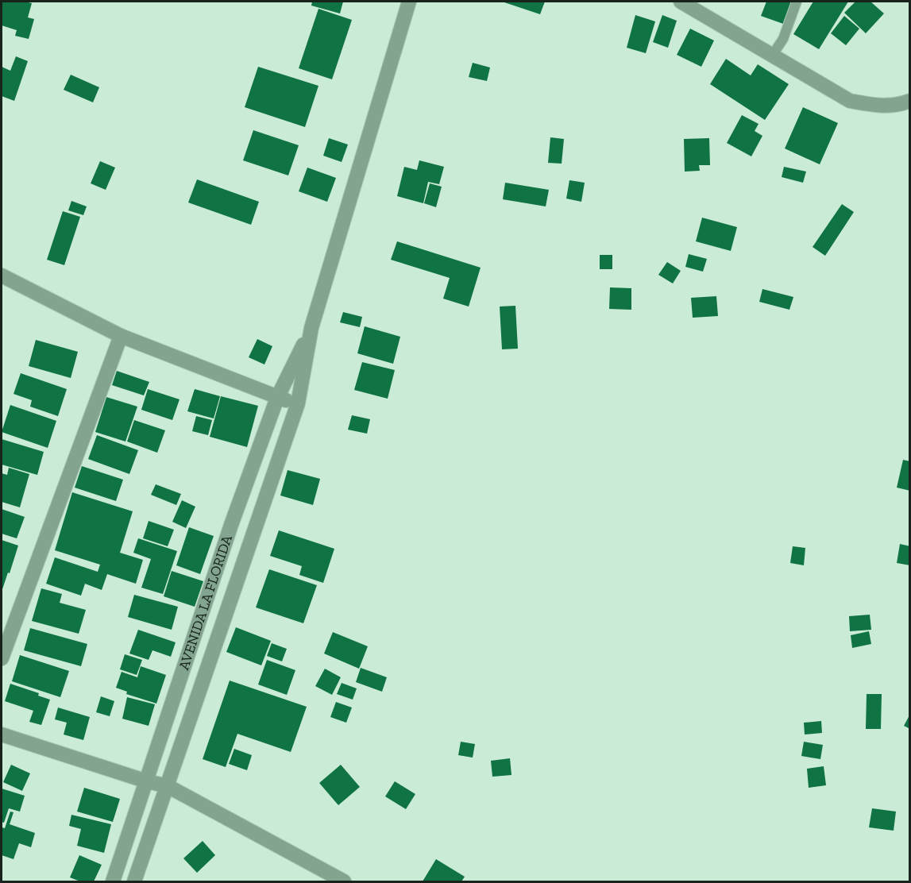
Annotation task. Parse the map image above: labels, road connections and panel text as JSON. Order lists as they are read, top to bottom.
{
  "streets": {
    "street": ["AVENIDA LA FLORIDA"]
  }
}
